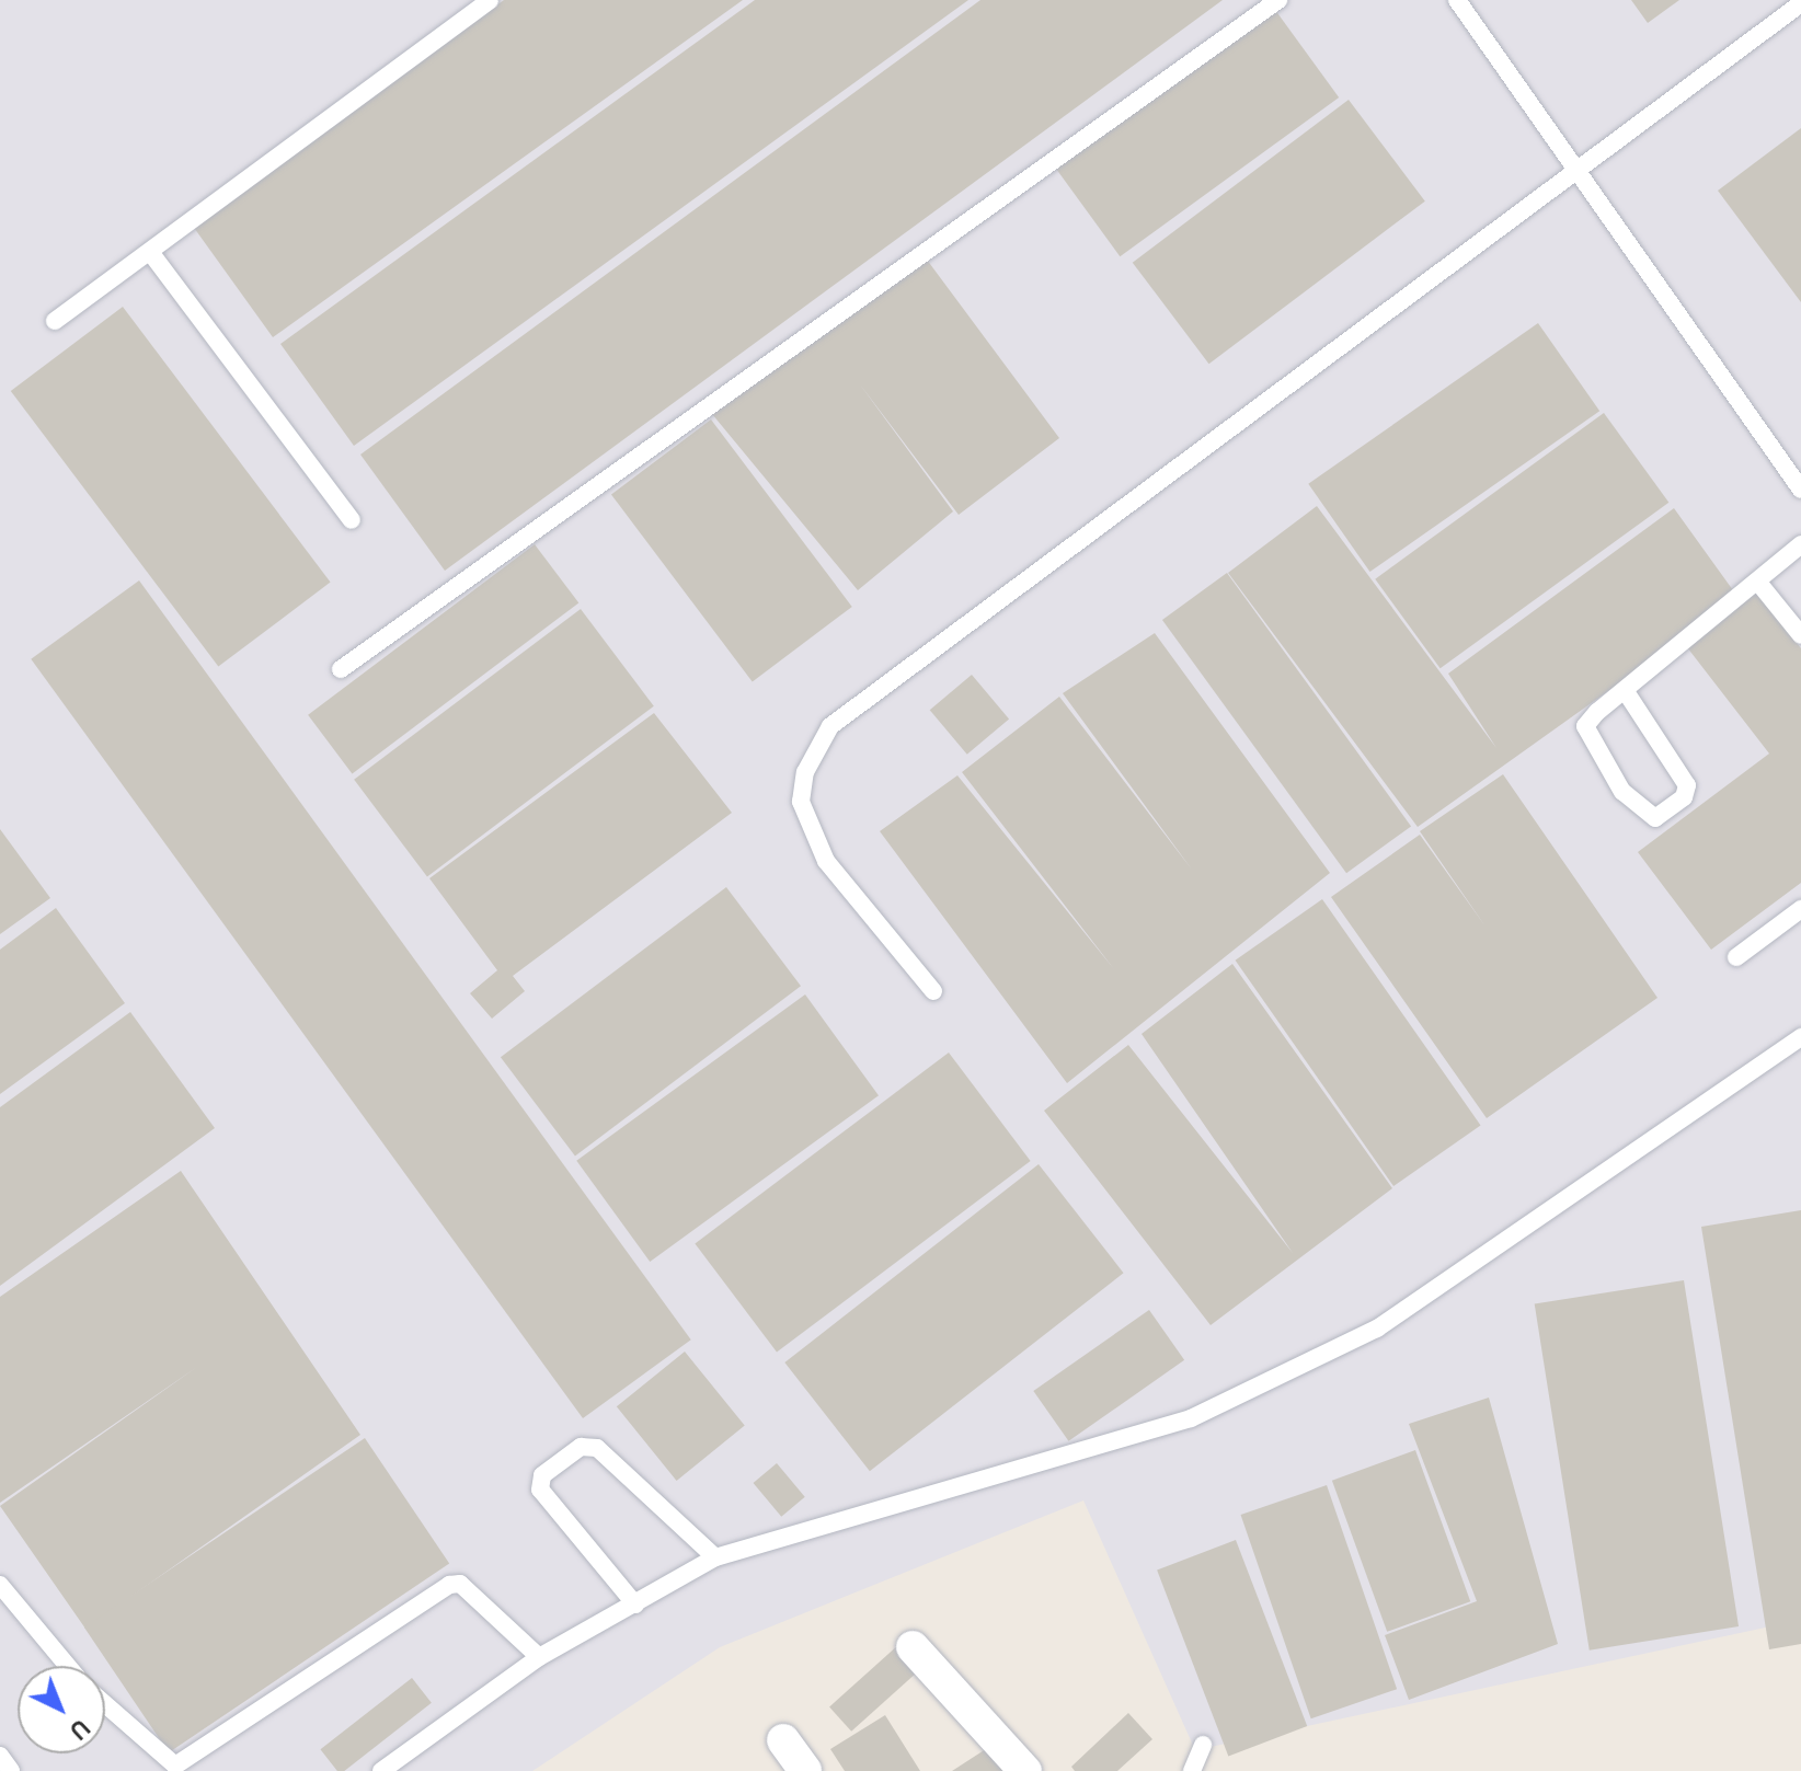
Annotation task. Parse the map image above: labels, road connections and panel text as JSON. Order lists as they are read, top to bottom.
{
  "north": "bottom right"
}
